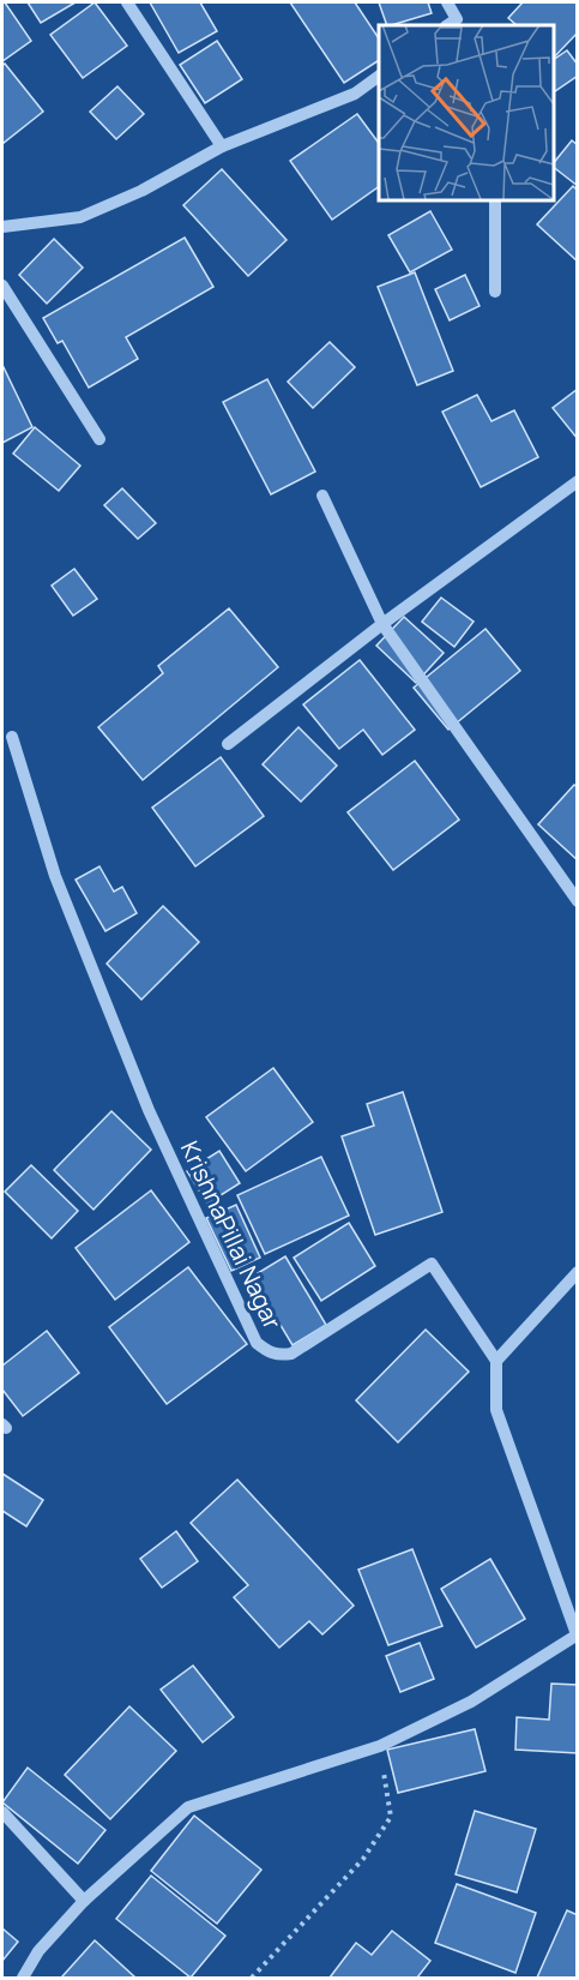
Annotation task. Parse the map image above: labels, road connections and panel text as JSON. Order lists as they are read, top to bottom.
{
  "streets": {
    "street": ["KrishnaPillai Nagar"]
  }
}
